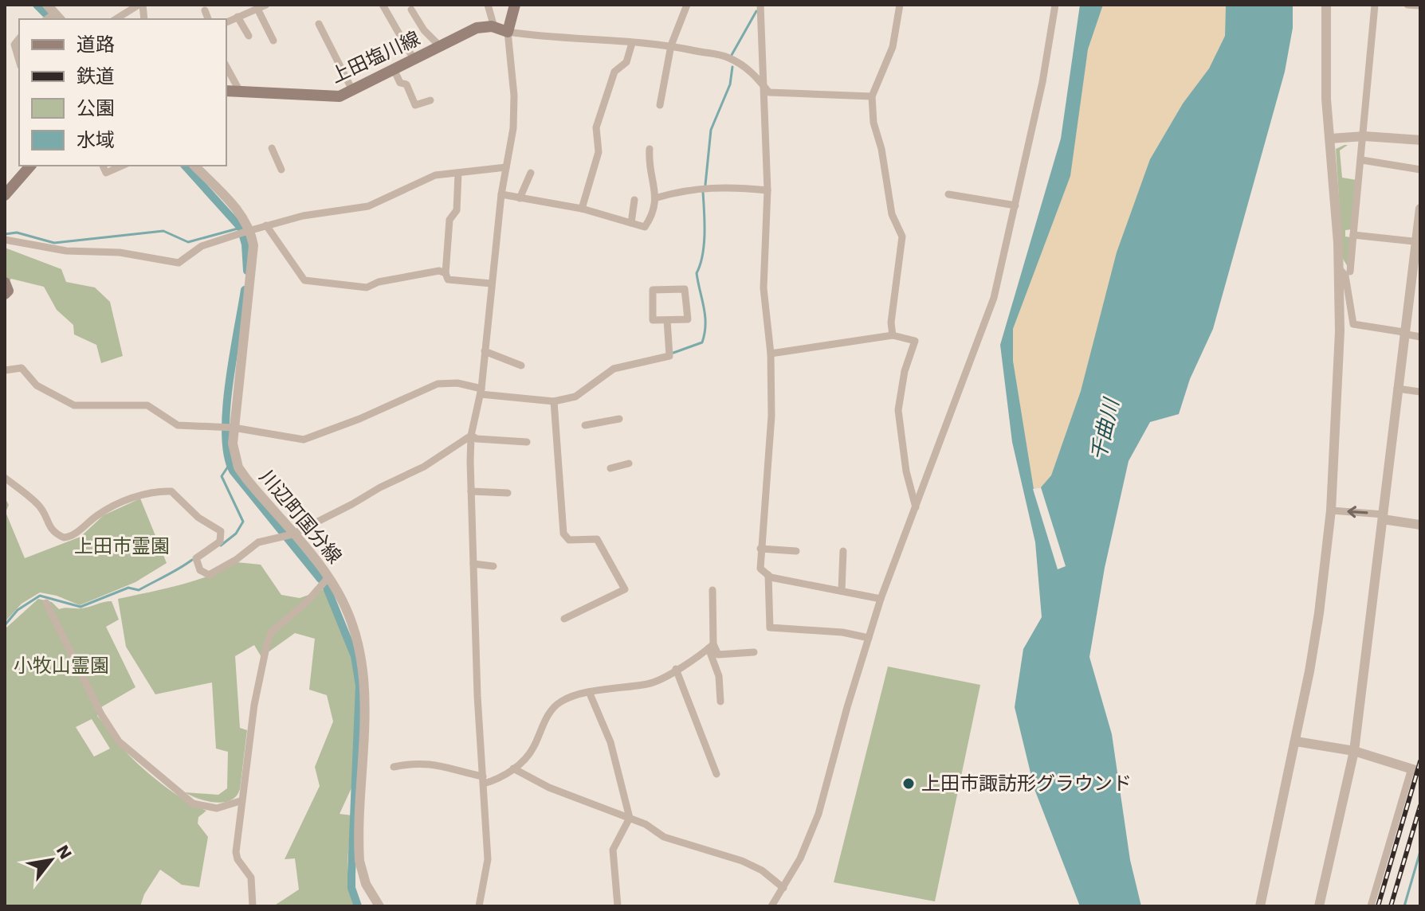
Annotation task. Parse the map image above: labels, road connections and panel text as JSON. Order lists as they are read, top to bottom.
{
  "streets": {
    "main road": ["上田塩川線"],
    "street": ["川辺町国分線"]
  },
  "water": ["千曲川"],
  "parks": ["上田市霊園", "小牧山霊園"],
  "places": ["上田市諏訪形グラウンド"],
  "legend": [
    "道路",
    "鉄道",
    "公園",
    "水域"
  ],
  "north": "top right"
}
